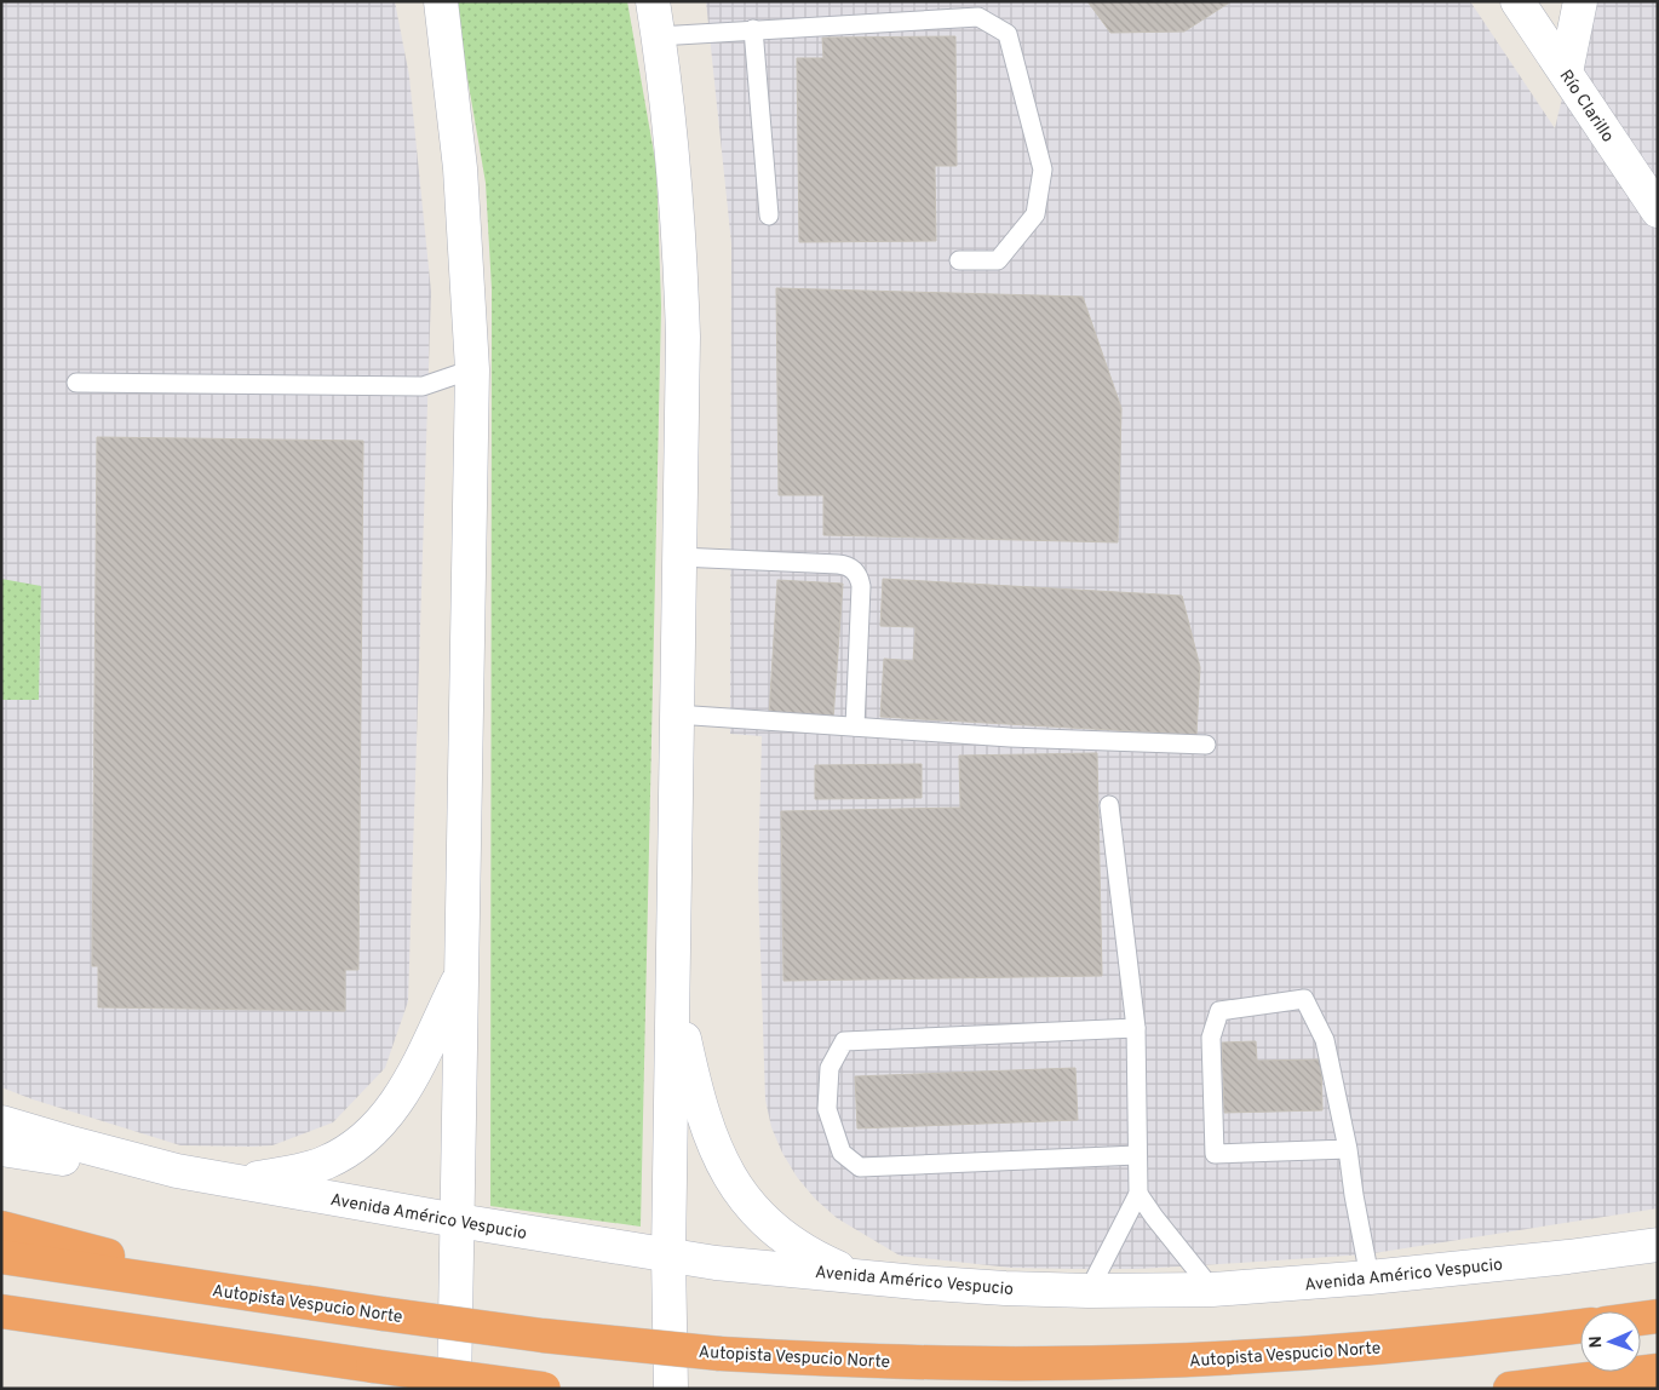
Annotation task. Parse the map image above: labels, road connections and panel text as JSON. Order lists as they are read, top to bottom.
{
  "streets": {
    "highway": ["Autopista Vespucio Norte"],
    "street": ["Río Clarillo", "Avenida Américo Vespucio"]
  },
  "north": "left"
}
